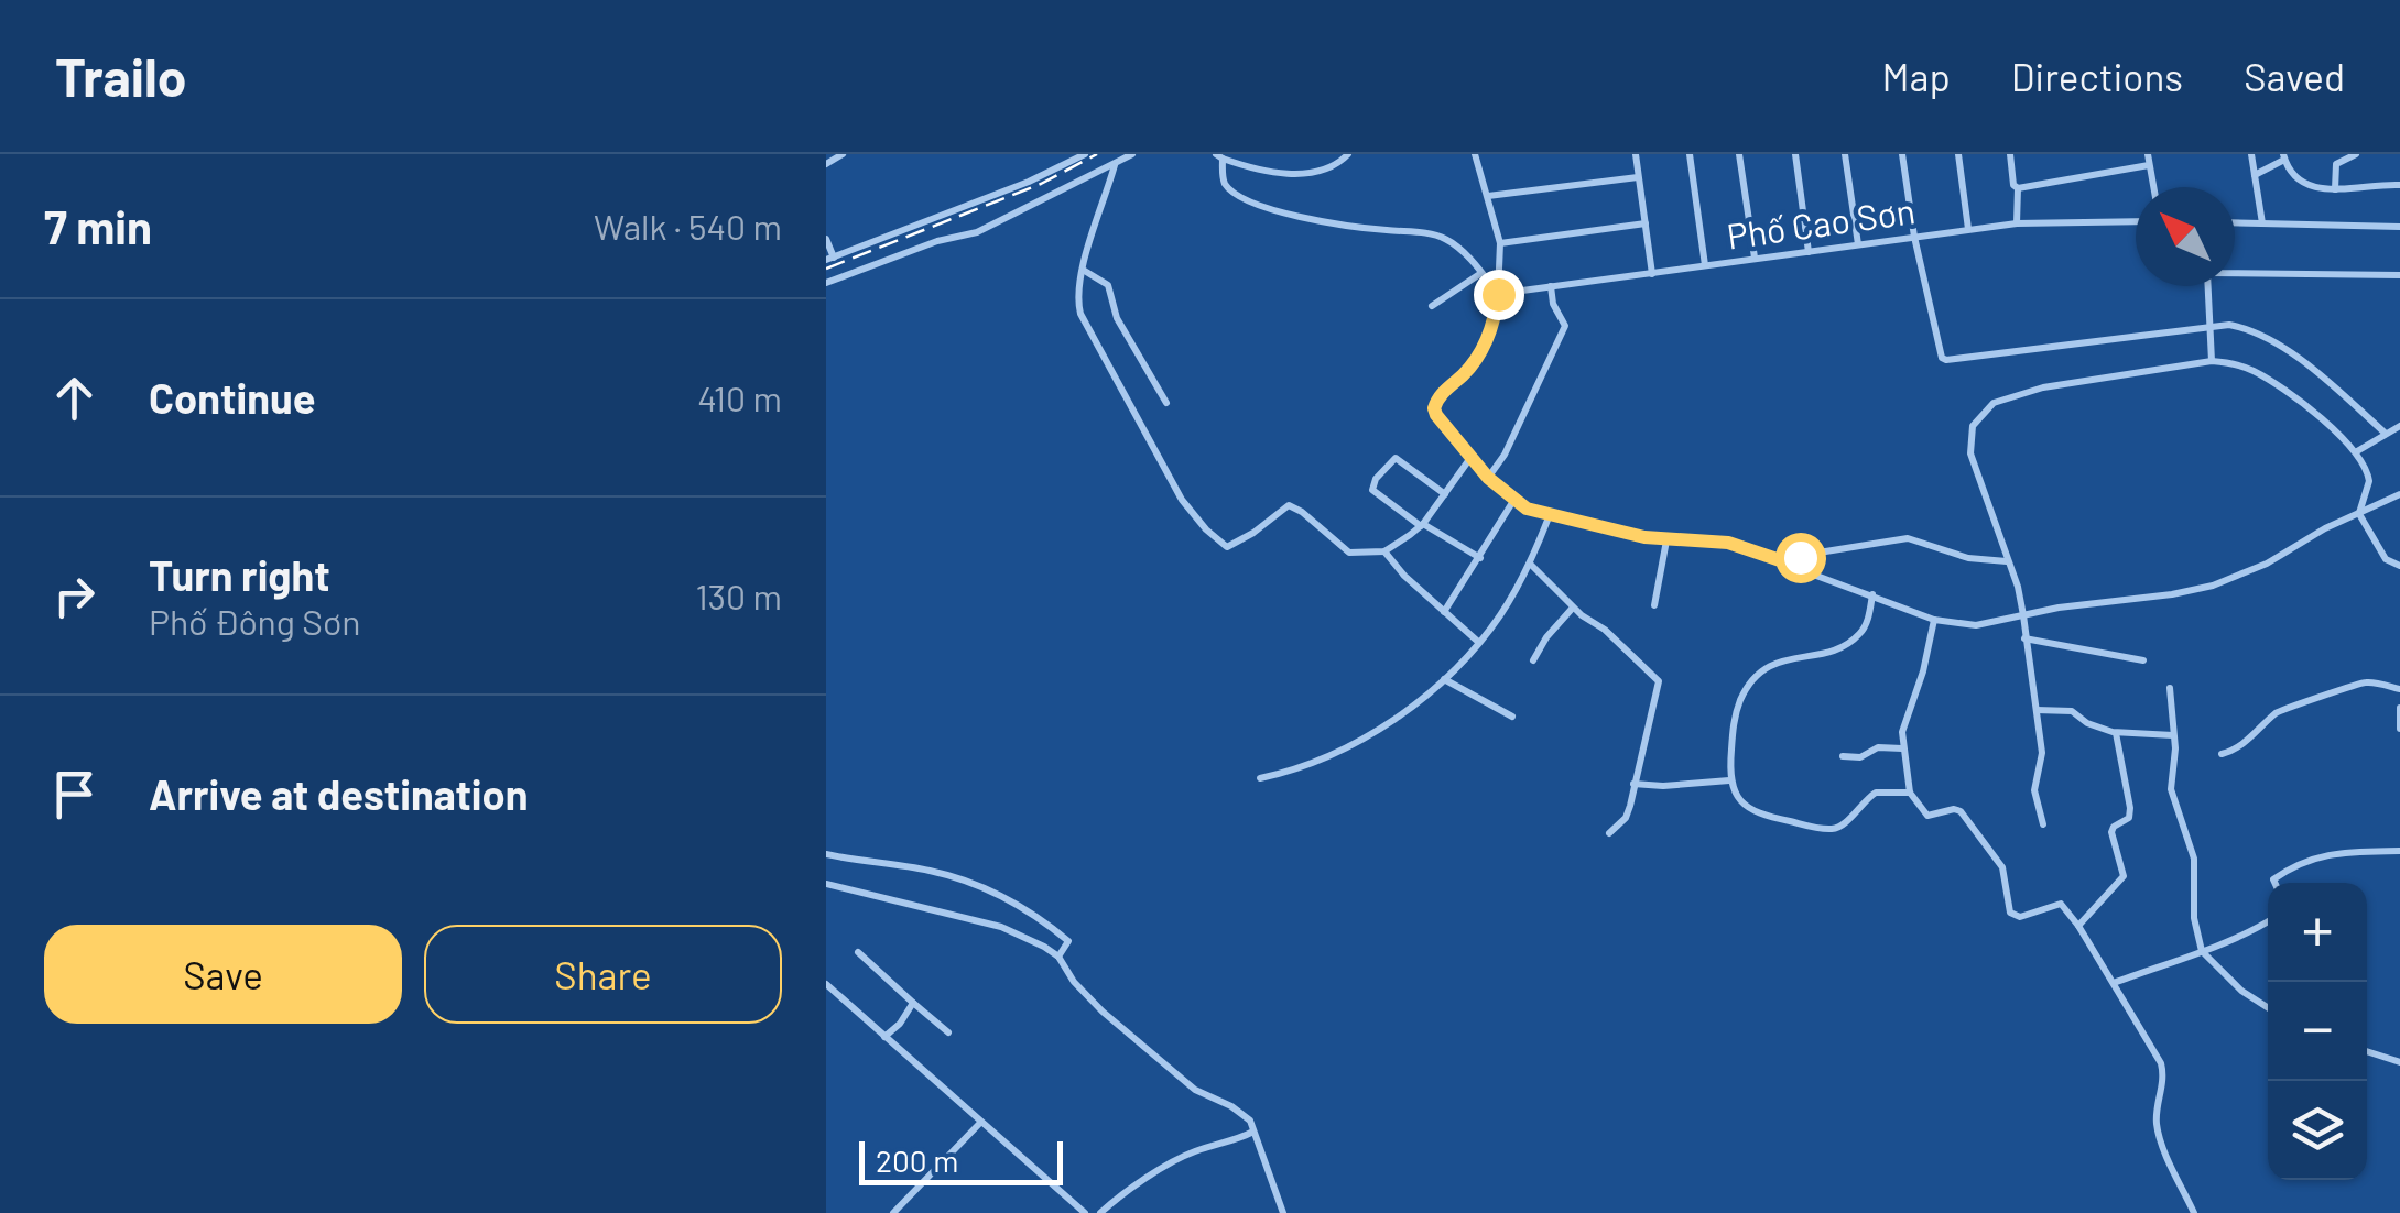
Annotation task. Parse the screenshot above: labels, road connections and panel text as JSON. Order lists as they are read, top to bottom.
{
  "streets": {
    "street": ["Phố Cao Sơn"]
  },
  "scale_bar": "200 m",
  "north": "top left",
  "page": {
    "header": "Trailo",
    "nav": ["Map", "Directions", "Saved"],
    "heading": ["7 min", "Walk · 540 m"],
    "list": [
      ["Continue", "410 m"],
      ["Turn right", "Phố Đông Sơn", "130 m"],
      "Arrive at destination"
    ],
    "map_buttons": ["+", "−"],
    "buttons": ["Save", "Share"],
    "scale": "200 m"
  }
}
